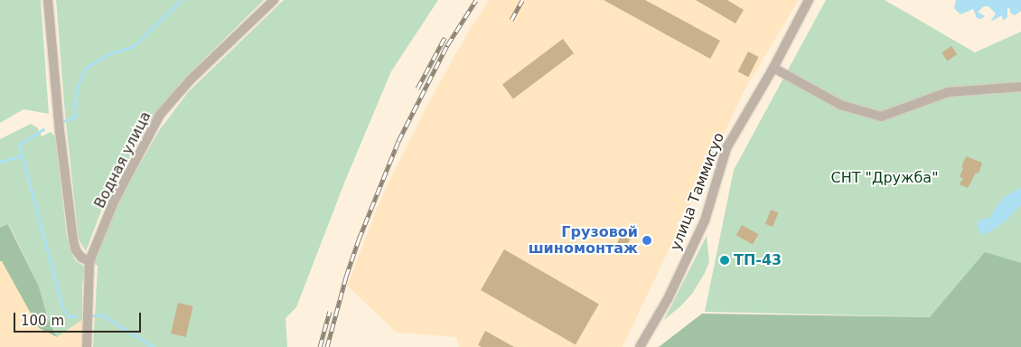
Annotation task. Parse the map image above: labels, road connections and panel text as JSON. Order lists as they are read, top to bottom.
{
  "streets": {
    "street": ["Водная улица", "улица Таммисуо"]
  },
  "parks": ["СНТ \"Дружба\""],
  "places": ["Грузовой шиномонтаж", "ТП-43"],
  "scale_bar": "100 m"
}
